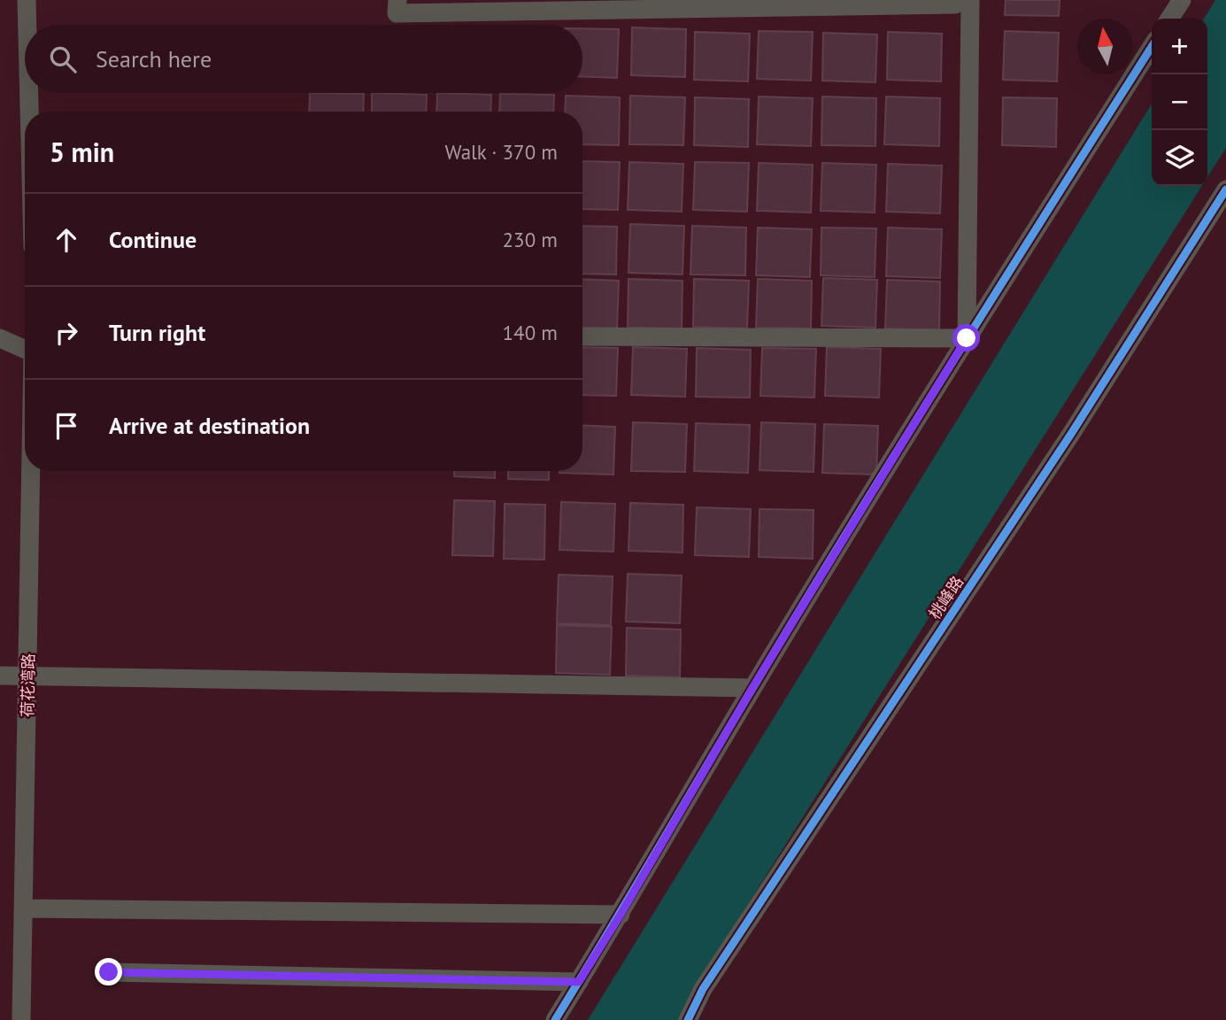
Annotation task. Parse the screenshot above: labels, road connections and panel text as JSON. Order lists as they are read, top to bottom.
{
  "streets": {
    "street": ["桃峰路", "荷花湾路"]
  },
  "north": "top",
  "page": {
    "map_buttons": ["+", "−"],
    "search": "Search here",
    "heading": ["5 min", "Walk · 370 m"],
    "list": [
      ["Continue", "230 m"],
      ["Turn right", "140 m"],
      "Arrive at destination"
    ]
  }
}
